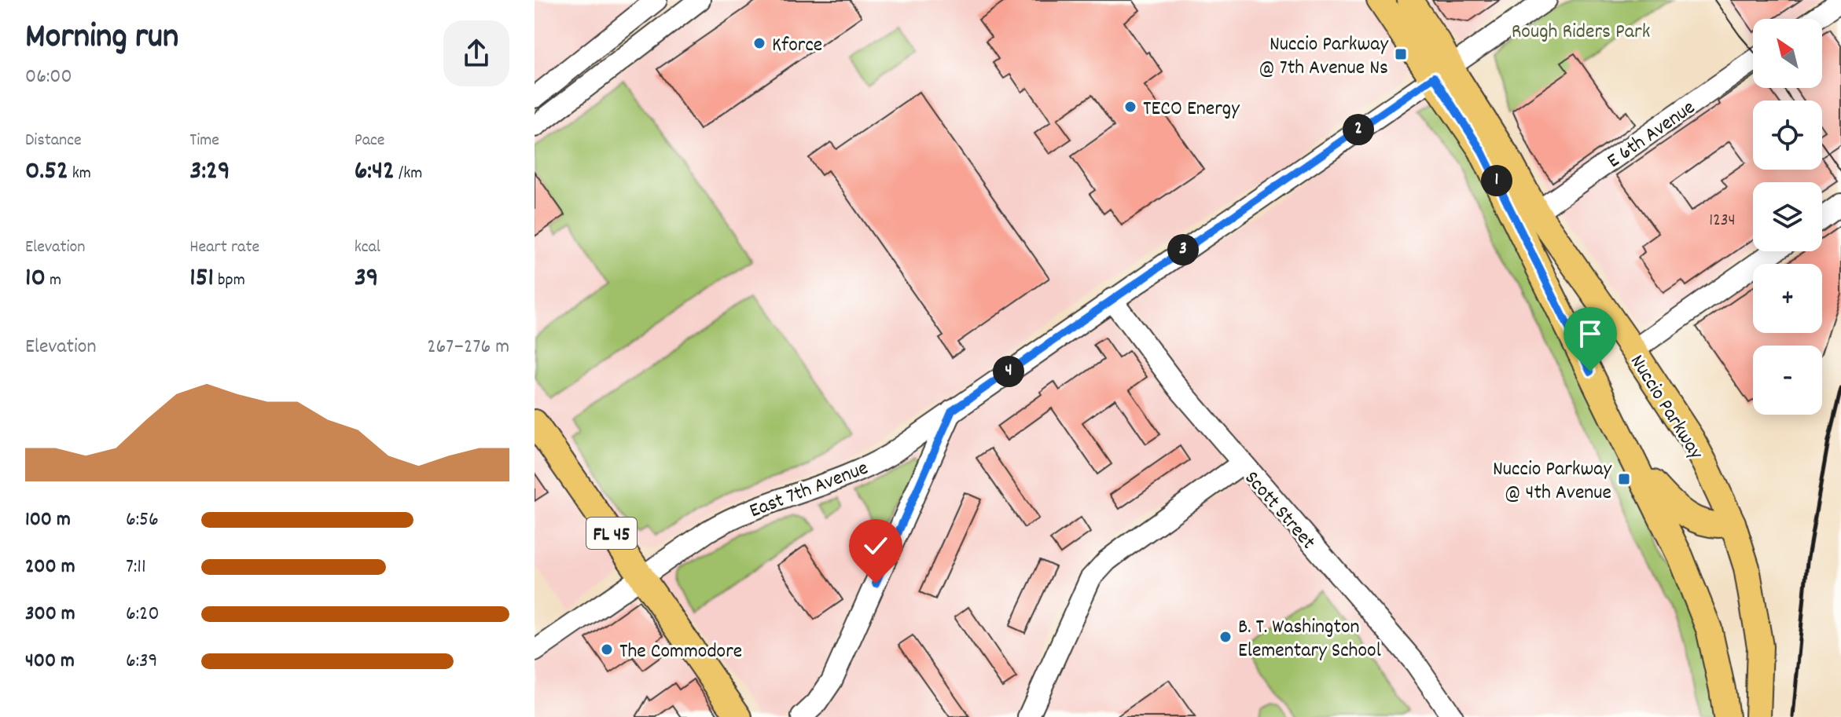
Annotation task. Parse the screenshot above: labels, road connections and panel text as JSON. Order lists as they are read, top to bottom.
{
  "streets": {
    "main road": ["Nuccio Parkway", "FL 45"],
    "street": ["E 6th Avenue", "East 7th Avenue", "Scott Street"]
  },
  "crossings": [
    ["E 6th Avenue", "Nuccio Parkway"],
    ["Nuccio Parkway", "East 7th Avenue"],
    ["East 7th Avenue", "Scott Street"],
    ["East 7th Avenue", "FL 45"]
  ],
  "parks": ["Rough Riders Park"],
  "places": {
    "other": [
      "Kforce",
      "TECO Energy",
      "B. T. Washington Elementary School",
      "The Commodore"
    ],
    "transit": ["Nuccio Parkway @ 7th Avenue Ns", "Nuccio Parkway @ 4th Avenue"]
  },
  "house_numbers": ["1234"],
  "north": "top left",
  "page": {
    "heading": ["Morning run", "06:00"],
    "map_buttons": ["+", "−"],
    "stats": [
      ["Distance", "0.52 km"],
      ["Time", "3:29"],
      ["Pace", "6:42 /km"],
      ["Elevation", "10 m"],
      ["Heart rate", "151 bpm"],
      ["kcal", "39"]
    ],
    "pins": [
      "2",
      "1",
      "3",
      "4"
    ],
    "chart": ["Elevation", "267–276 m"],
    "list": [
      {
        "name": "100 m",
        "note": "6:56"
      },
      {
        "name": "200 m",
        "note": "7:11"
      },
      {
        "name": "300 m",
        "note": "6:20"
      },
      {
        "name": "400 m",
        "note": "6:39"
      }
    ]
  }
}
